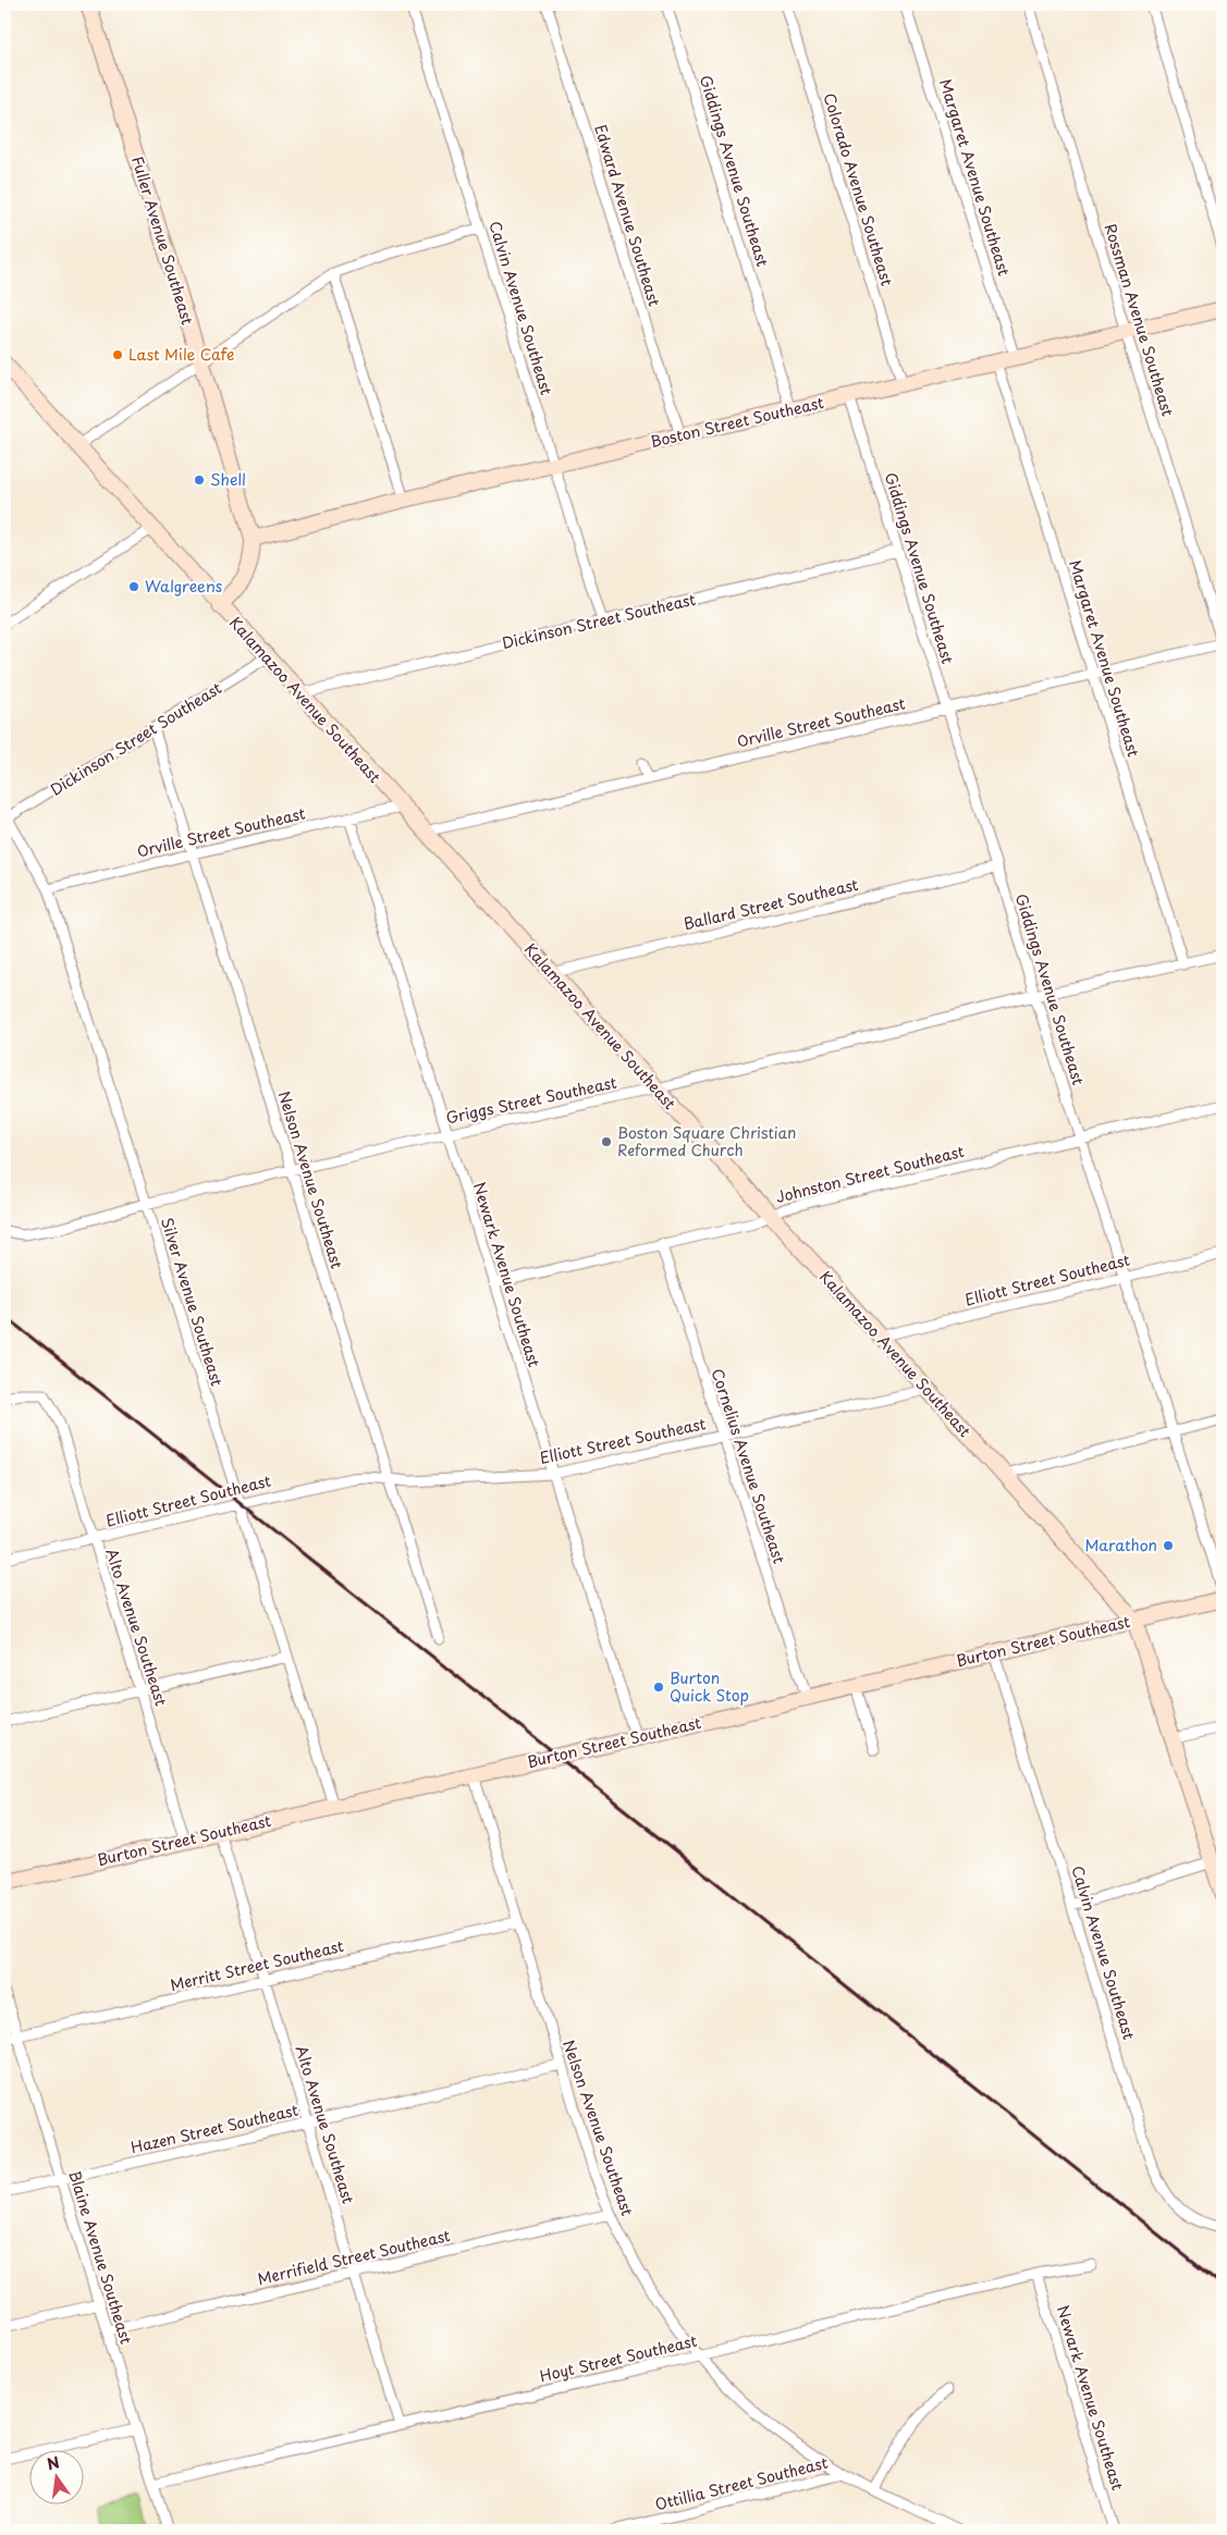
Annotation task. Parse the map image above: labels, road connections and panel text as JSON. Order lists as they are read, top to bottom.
{
  "streets": {
    "main road": [
      "Fuller Avenue Southeast",
      "Boston Street Southeast",
      "Kalamazoo Avenue Southeast",
      "Burton Street Southeast"
    ],
    "street": [
      "Giddings Avenue Southeast",
      "Margaret Avenue Southeast",
      "Colorado Avenue Southeast",
      "Edward Avenue Southeast",
      "Calvin Avenue Southeast",
      "Rossman Avenue Southeast",
      "Dickinson Street Southeast",
      "Orville Street Southeast",
      "Ballard Street Southeast",
      "Griggs Street Southeast",
      "Johnston Street Southeast",
      "Nelson Avenue Southeast",
      "Newark Avenue Southeast",
      "Elliott Street Southeast",
      "Silver Avenue Southeast",
      "Cornelius Avenue Southeast",
      "Alto Avenue Southeast",
      "Merritt Street Southeast",
      "Hazen Street Southeast",
      "Blaine Avenue Southeast",
      "Merrifield Street Southeast",
      "Hoyt Street Southeast",
      "Ottillia Street Southeast"
    ]
  },
  "crossings": [
    ["Giddings Avenue Southeast", "Boston Street Southeast"],
    ["Giddings Avenue Southeast", "Dickinson Street Southeast"],
    ["Giddings Avenue Southeast", "Orville Street Southeast"],
    ["Giddings Avenue Southeast", "Ballard Street Southeast"],
    ["Giddings Avenue Southeast", "Griggs Street Southeast"],
    ["Giddings Avenue Southeast", "Johnston Street Southeast"],
    ["Giddings Avenue Southeast", "Elliott Street Southeast"],
    ["Margaret Avenue Southeast", "Boston Street Southeast"],
    ["Margaret Avenue Southeast", "Orville Street Southeast"],
    ["Margaret Avenue Southeast", "Griggs Street Southeast"],
    ["Colorado Avenue Southeast", "Boston Street Southeast"],
    ["Edward Avenue Southeast", "Boston Street Southeast"],
    ["Fuller Avenue Southeast", "Boston Street Southeast"],
    ["Calvin Avenue Southeast", "Boston Street Southeast"],
    ["Calvin Avenue Southeast", "Dickinson Street Southeast"],
    ["Calvin Avenue Southeast", "Burton Street Southeast"],
    ["Rossman Avenue Southeast", "Boston Street Southeast"],
    ["Rossman Avenue Southeast", "Orville Street Southeast"],
    ["Dickinson Street Southeast", "Kalamazoo Avenue Southeast"],
    ["Dickinson Street Southeast", "Nelson Avenue Southeast"],
    ["Dickinson Street Southeast", "Silver Avenue Southeast"],
    ["Kalamazoo Avenue Southeast", "Orville Street Southeast"],
    ["Kalamazoo Avenue Southeast", "Ballard Street Southeast"],
    ["Kalamazoo Avenue Southeast", "Griggs Street Southeast"],
    ["Kalamazoo Avenue Southeast", "Johnston Street Southeast"],
    ["Kalamazoo Avenue Southeast", "Elliott Street Southeast"],
    ["Kalamazoo Avenue Southeast", "Burton Street Southeast"],
    ["Orville Street Southeast", "Nelson Avenue Southeast"],
    ["Orville Street Southeast", "Newark Avenue Southeast"],
    ["Orville Street Southeast", "Silver Avenue Southeast"],
    ["Griggs Street Southeast", "Nelson Avenue Southeast"],
    ["Griggs Street Southeast", "Newark Avenue Southeast"],
    ["Griggs Street Southeast", "Silver Avenue Southeast"],
    ["Johnston Street Southeast", "Newark Avenue Southeast"],
    ["Johnston Street Southeast", "Cornelius Avenue Southeast"],
    ["Nelson Avenue Southeast", "Elliott Street Southeast"],
    ["Nelson Avenue Southeast", "Burton Street Southeast"],
    ["Nelson Avenue Southeast", "Merritt Street Southeast"],
    ["Nelson Avenue Southeast", "Hazen Street Southeast"],
    ["Nelson Avenue Southeast", "Merrifield Street Southeast"],
    ["Nelson Avenue Southeast", "Hoyt Street Southeast"],
    ["Nelson Avenue Southeast", "Ottillia Street Southeast"],
    ["Newark Avenue Southeast", "Elliott Street Southeast"],
    ["Newark Avenue Southeast", "Burton Street Southeast"],
    ["Newark Avenue Southeast", "Hoyt Street Southeast"],
    ["Elliott Street Southeast", "Silver Avenue Southeast"],
    ["Elliott Street Southeast", "Cornelius Avenue Southeast"],
    ["Elliott Street Southeast", "Alto Avenue Southeast"],
    ["Silver Avenue Southeast", "Burton Street Southeast"],
    ["Cornelius Avenue Southeast", "Burton Street Southeast"],
    ["Alto Avenue Southeast", "Burton Street Southeast"],
    ["Alto Avenue Southeast", "Merritt Street Southeast"],
    ["Alto Avenue Southeast", "Hazen Street Southeast"],
    ["Alto Avenue Southeast", "Merrifield Street Southeast"],
    ["Alto Avenue Southeast", "Hoyt Street Southeast"],
    ["Merritt Street Southeast", "Blaine Avenue Southeast"],
    ["Hazen Street Southeast", "Blaine Avenue Southeast"],
    ["Blaine Avenue Southeast", "Merrifield Street Southeast"],
    ["Blaine Avenue Southeast", "Hoyt Street Southeast"]
  ],
  "places": [
    "Last Mile Cafe",
    "Shell",
    "Walgreens",
    "Boston Square Christian Reformed Church",
    "Marathon",
    "Burton Quick Stop"
  ],
  "north": "top"
}
